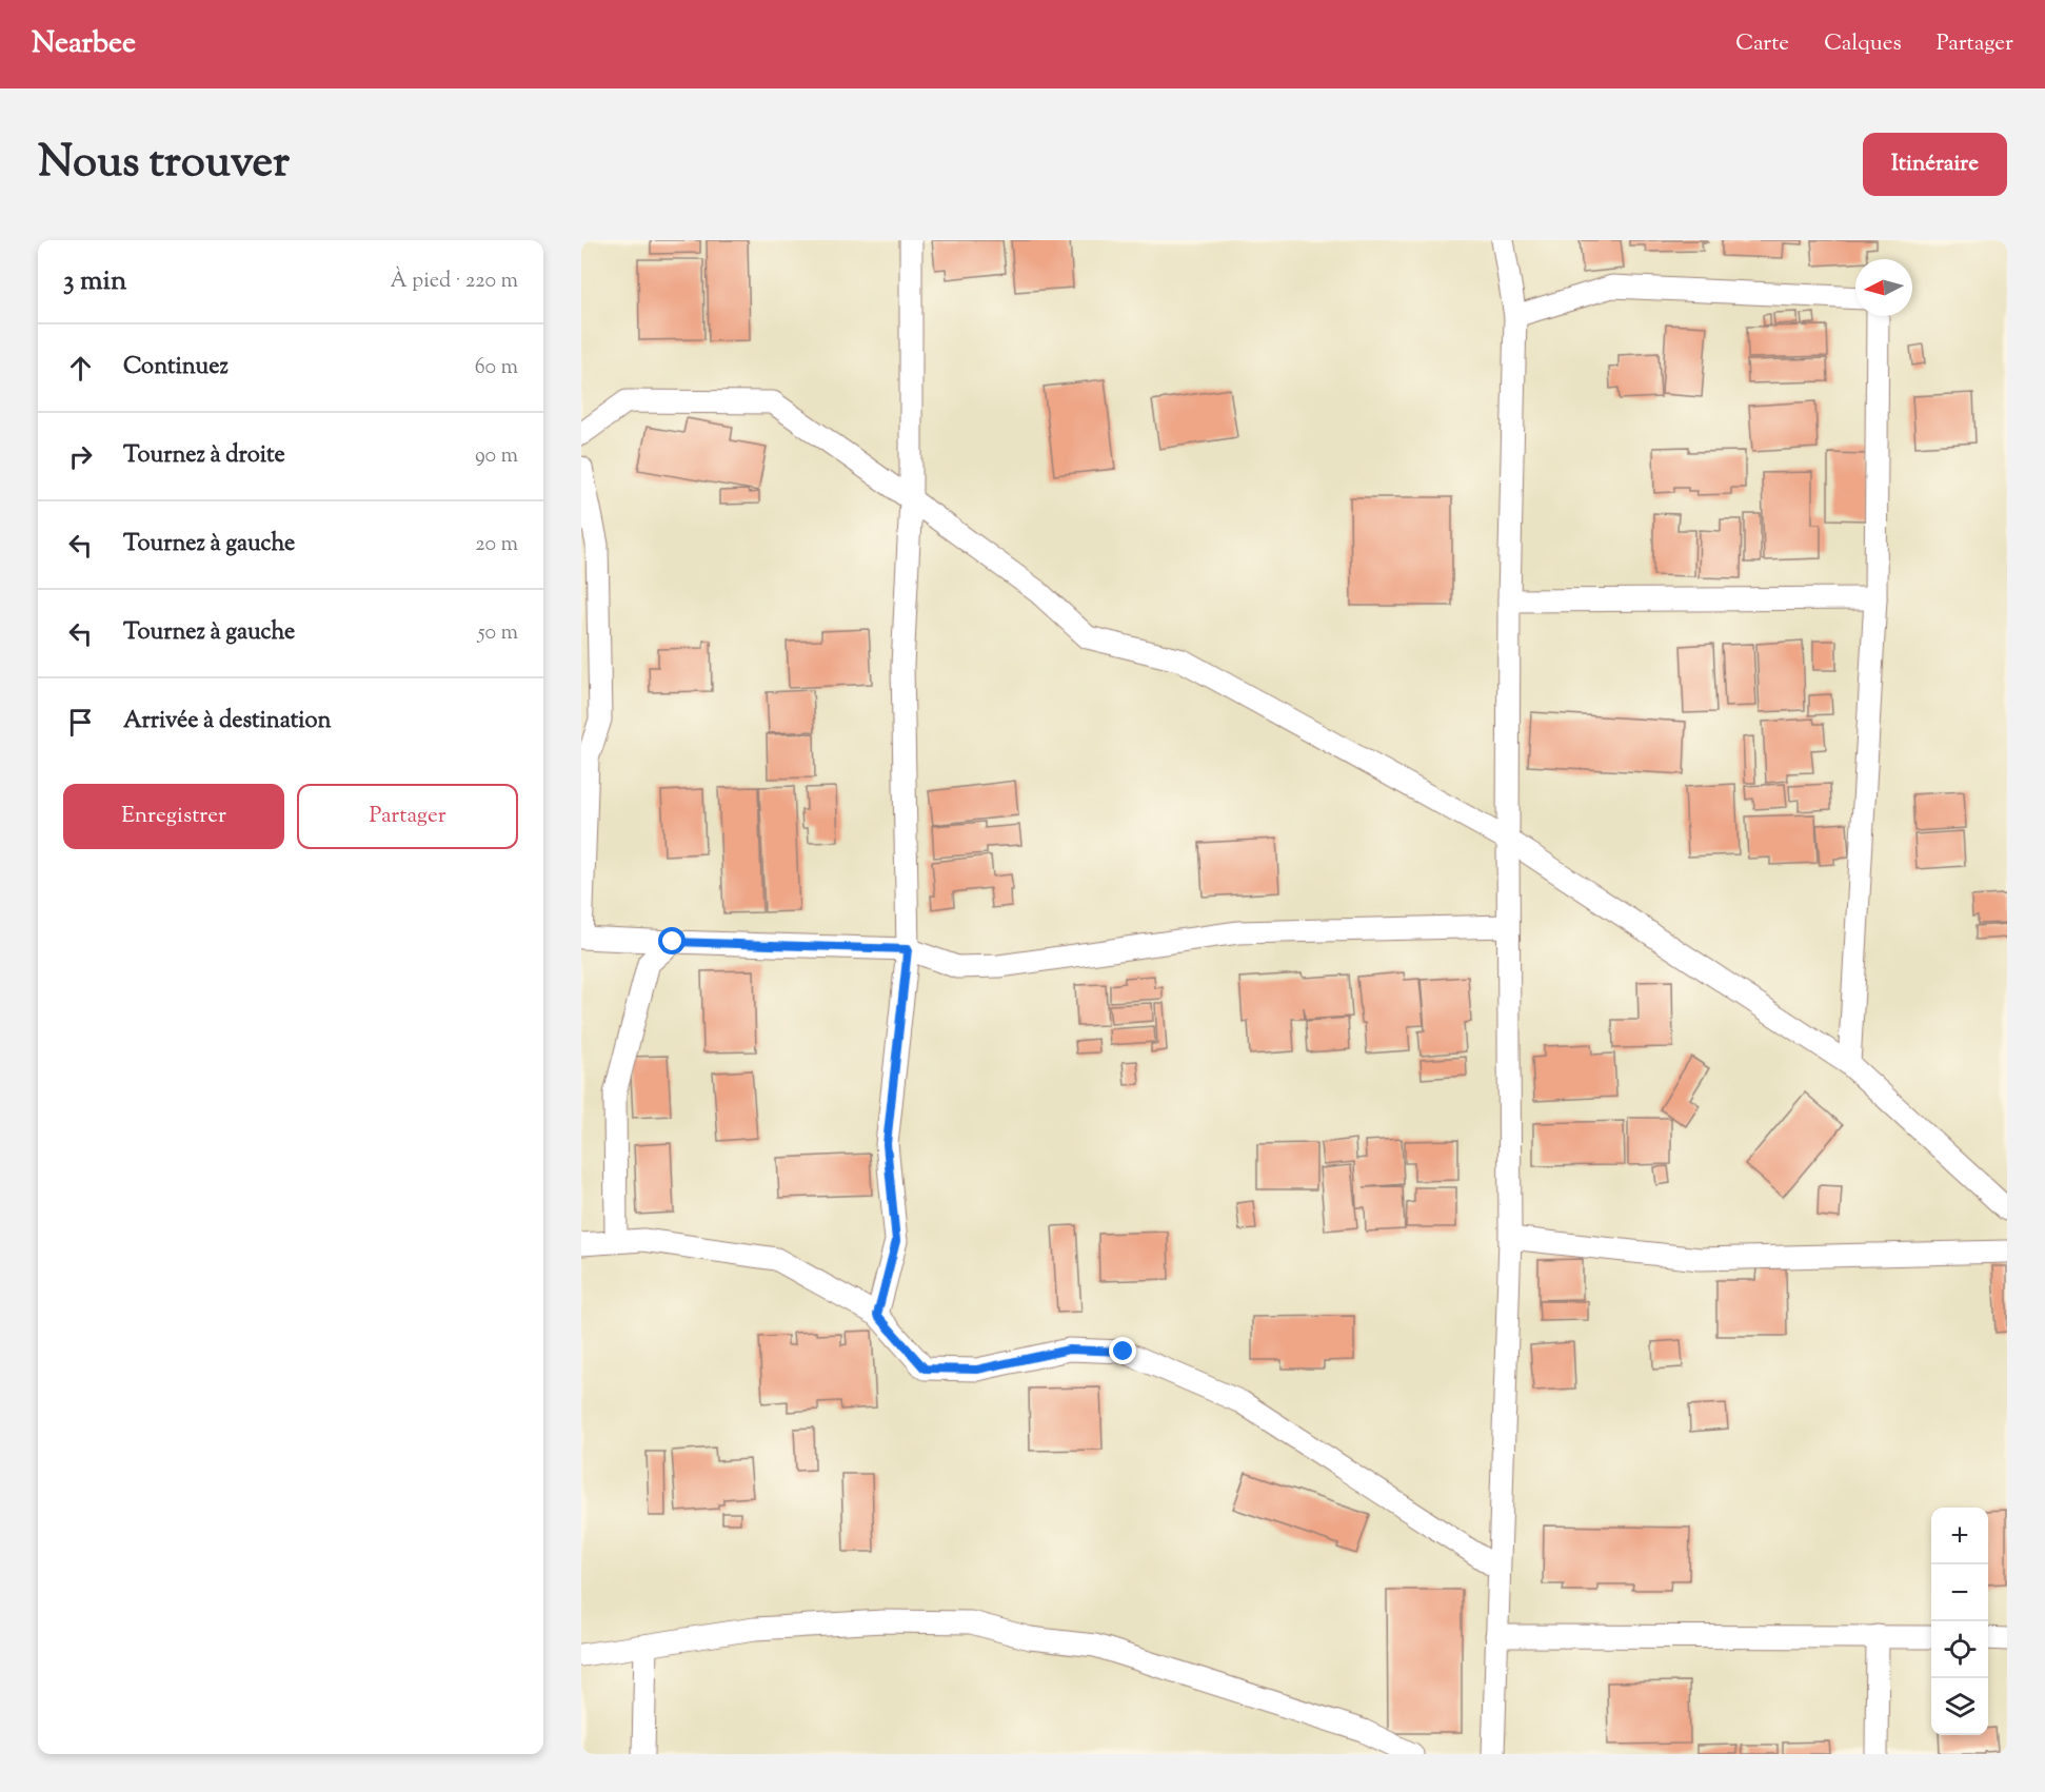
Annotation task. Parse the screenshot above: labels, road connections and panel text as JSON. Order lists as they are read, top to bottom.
{
  "north": "left",
  "page": {
    "header": "Nearbee",
    "nav": ["Carte", "Calques", "Partager"],
    "title": "Nous trouver",
    "buttons": [
      "Itinéraire",
      ["Enregistrer", "Partager"]
    ],
    "heading": ["3 min", "À pied · 220 m"],
    "list": [
      ["Continuez", "60 m"],
      ["Tournez à droite", "90 m"],
      ["Tournez à gauche", "20 m"],
      ["Tournez à gauche", "50 m"],
      "Arrivée à destination"
    ],
    "map_buttons": ["+", "−"]
  }
}
